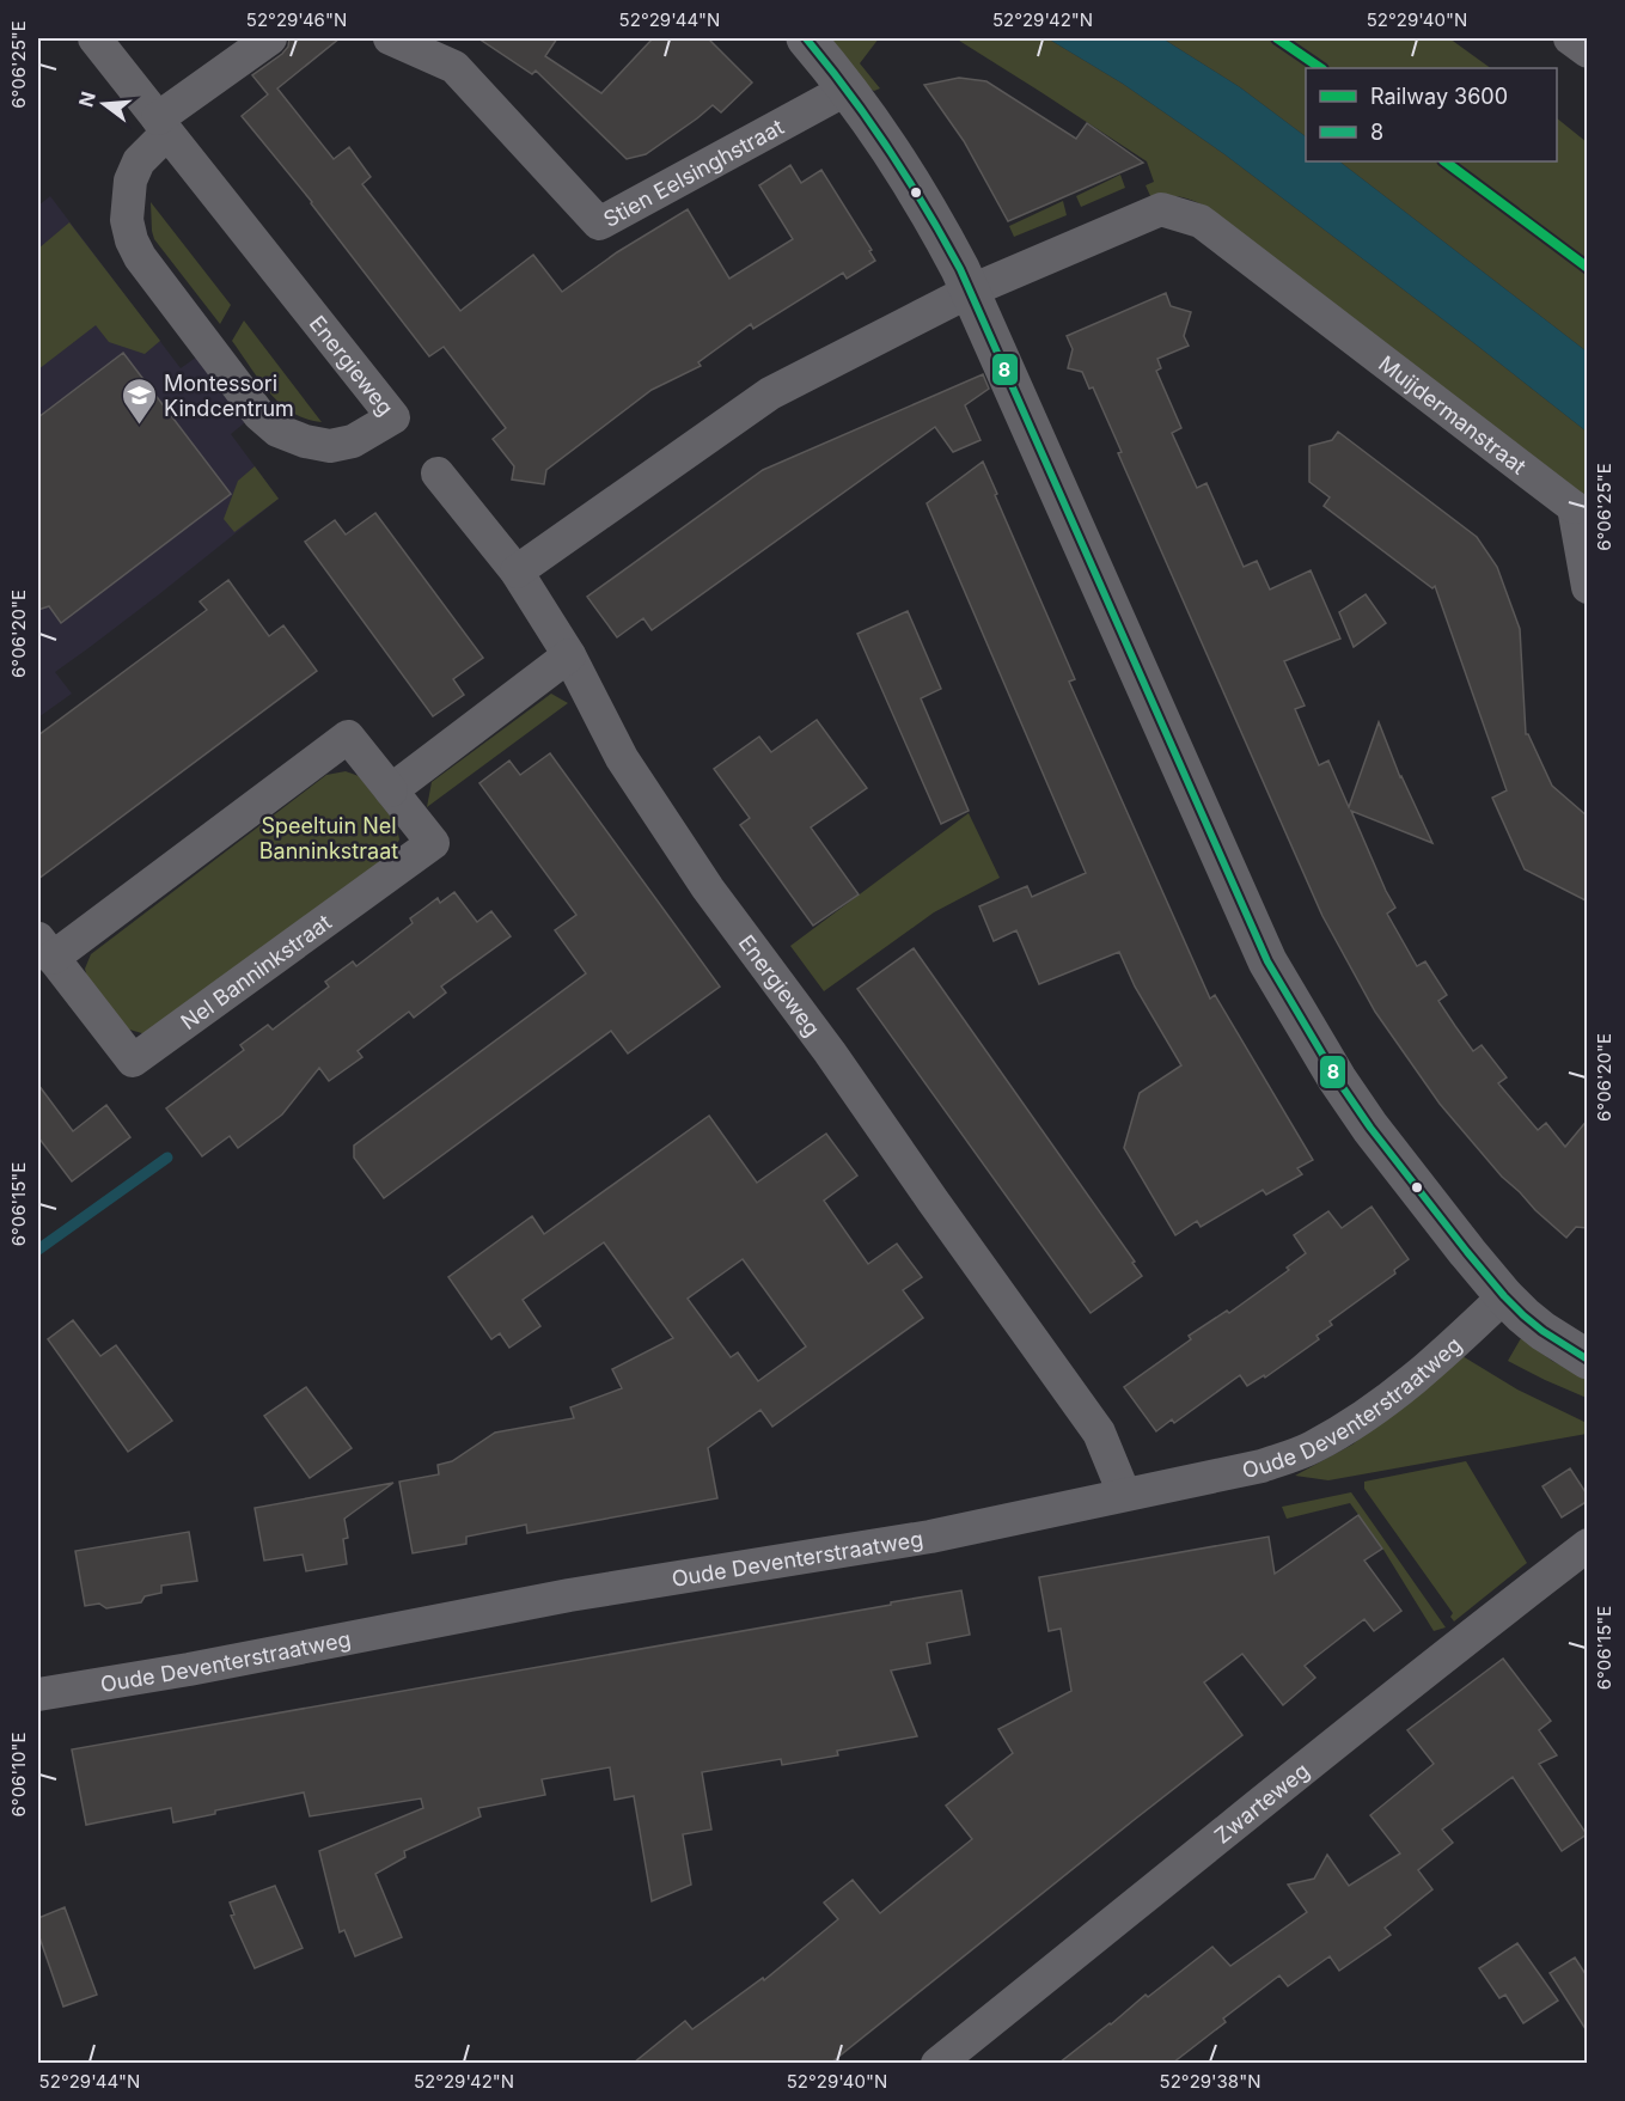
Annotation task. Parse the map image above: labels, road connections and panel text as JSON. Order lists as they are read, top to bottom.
{
  "streets": {
    "street": [
      "Stien Eelsinghstraat",
      "Energieweg",
      "Muijdermanstraat",
      "Nel Banninkstraat",
      "Oude Deventerstraatweg",
      "Zwarteweg"
    ]
  },
  "crossings": [
    ["Energieweg", "Muijdermanstraat"],
    ["Energieweg", "Oude Deventerstraatweg"]
  ],
  "parks": ["Speeltuin Nel Banninkstraat"],
  "places": {
    "school or university": ["Montessori Kindcentrum"]
  },
  "lines": ["rail line 3600", "transit line 8"],
  "legend": ["Railway 3600", "8"],
  "north": "left",
  "coordinates": [
    "52°29'46\"N",
    "52°29'44\"N",
    "52°29'42\"N",
    "52°29'40\"N",
    "6°06'25\"E",
    "6°06'20\"E",
    "6°06'15\"E",
    "6°06'10\"E",
    "52°29'38\"N"
  ]
}
